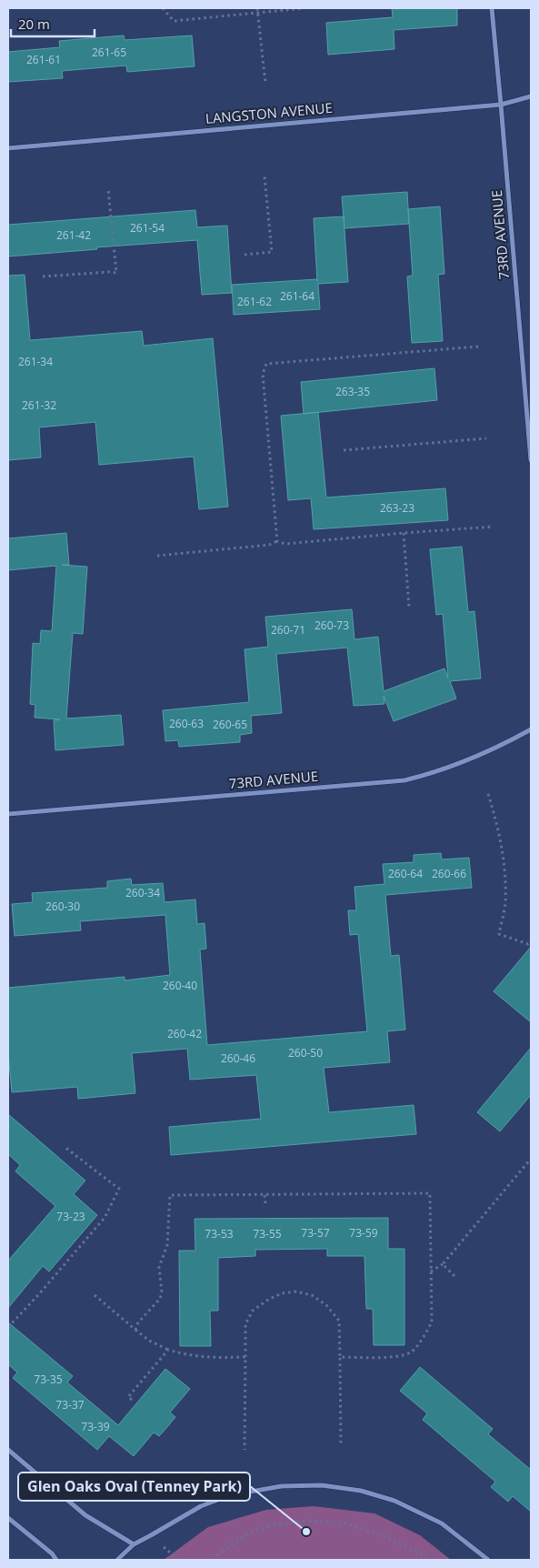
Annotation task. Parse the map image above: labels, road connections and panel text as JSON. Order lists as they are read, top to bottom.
{
  "streets": {
    "street": ["LANGSTON AVENUE", "73RD AVENUE"]
  },
  "crossings": [
    ["LANGSTON AVENUE", "73RD AVENUE"]
  ],
  "places": ["Glen Oaks Oval (Tenney Park)"],
  "house_numbers": [
    "261-65",
    "261-61",
    "261-54",
    "261-42",
    "261-64",
    "261-62",
    "261-34",
    "263-35",
    "261-32",
    "263-23",
    "260-73",
    "260-71",
    "260-63",
    "260-65",
    "260-64",
    "260-66",
    "260-34",
    "260-30",
    "260-40",
    "260-42",
    "260-50",
    "260-46",
    "73-23",
    "73-57",
    "73-59",
    "73-53",
    "73-55",
    "73-35",
    "73-37",
    "73-39"
  ],
  "scale_bar": "20 m"
}
